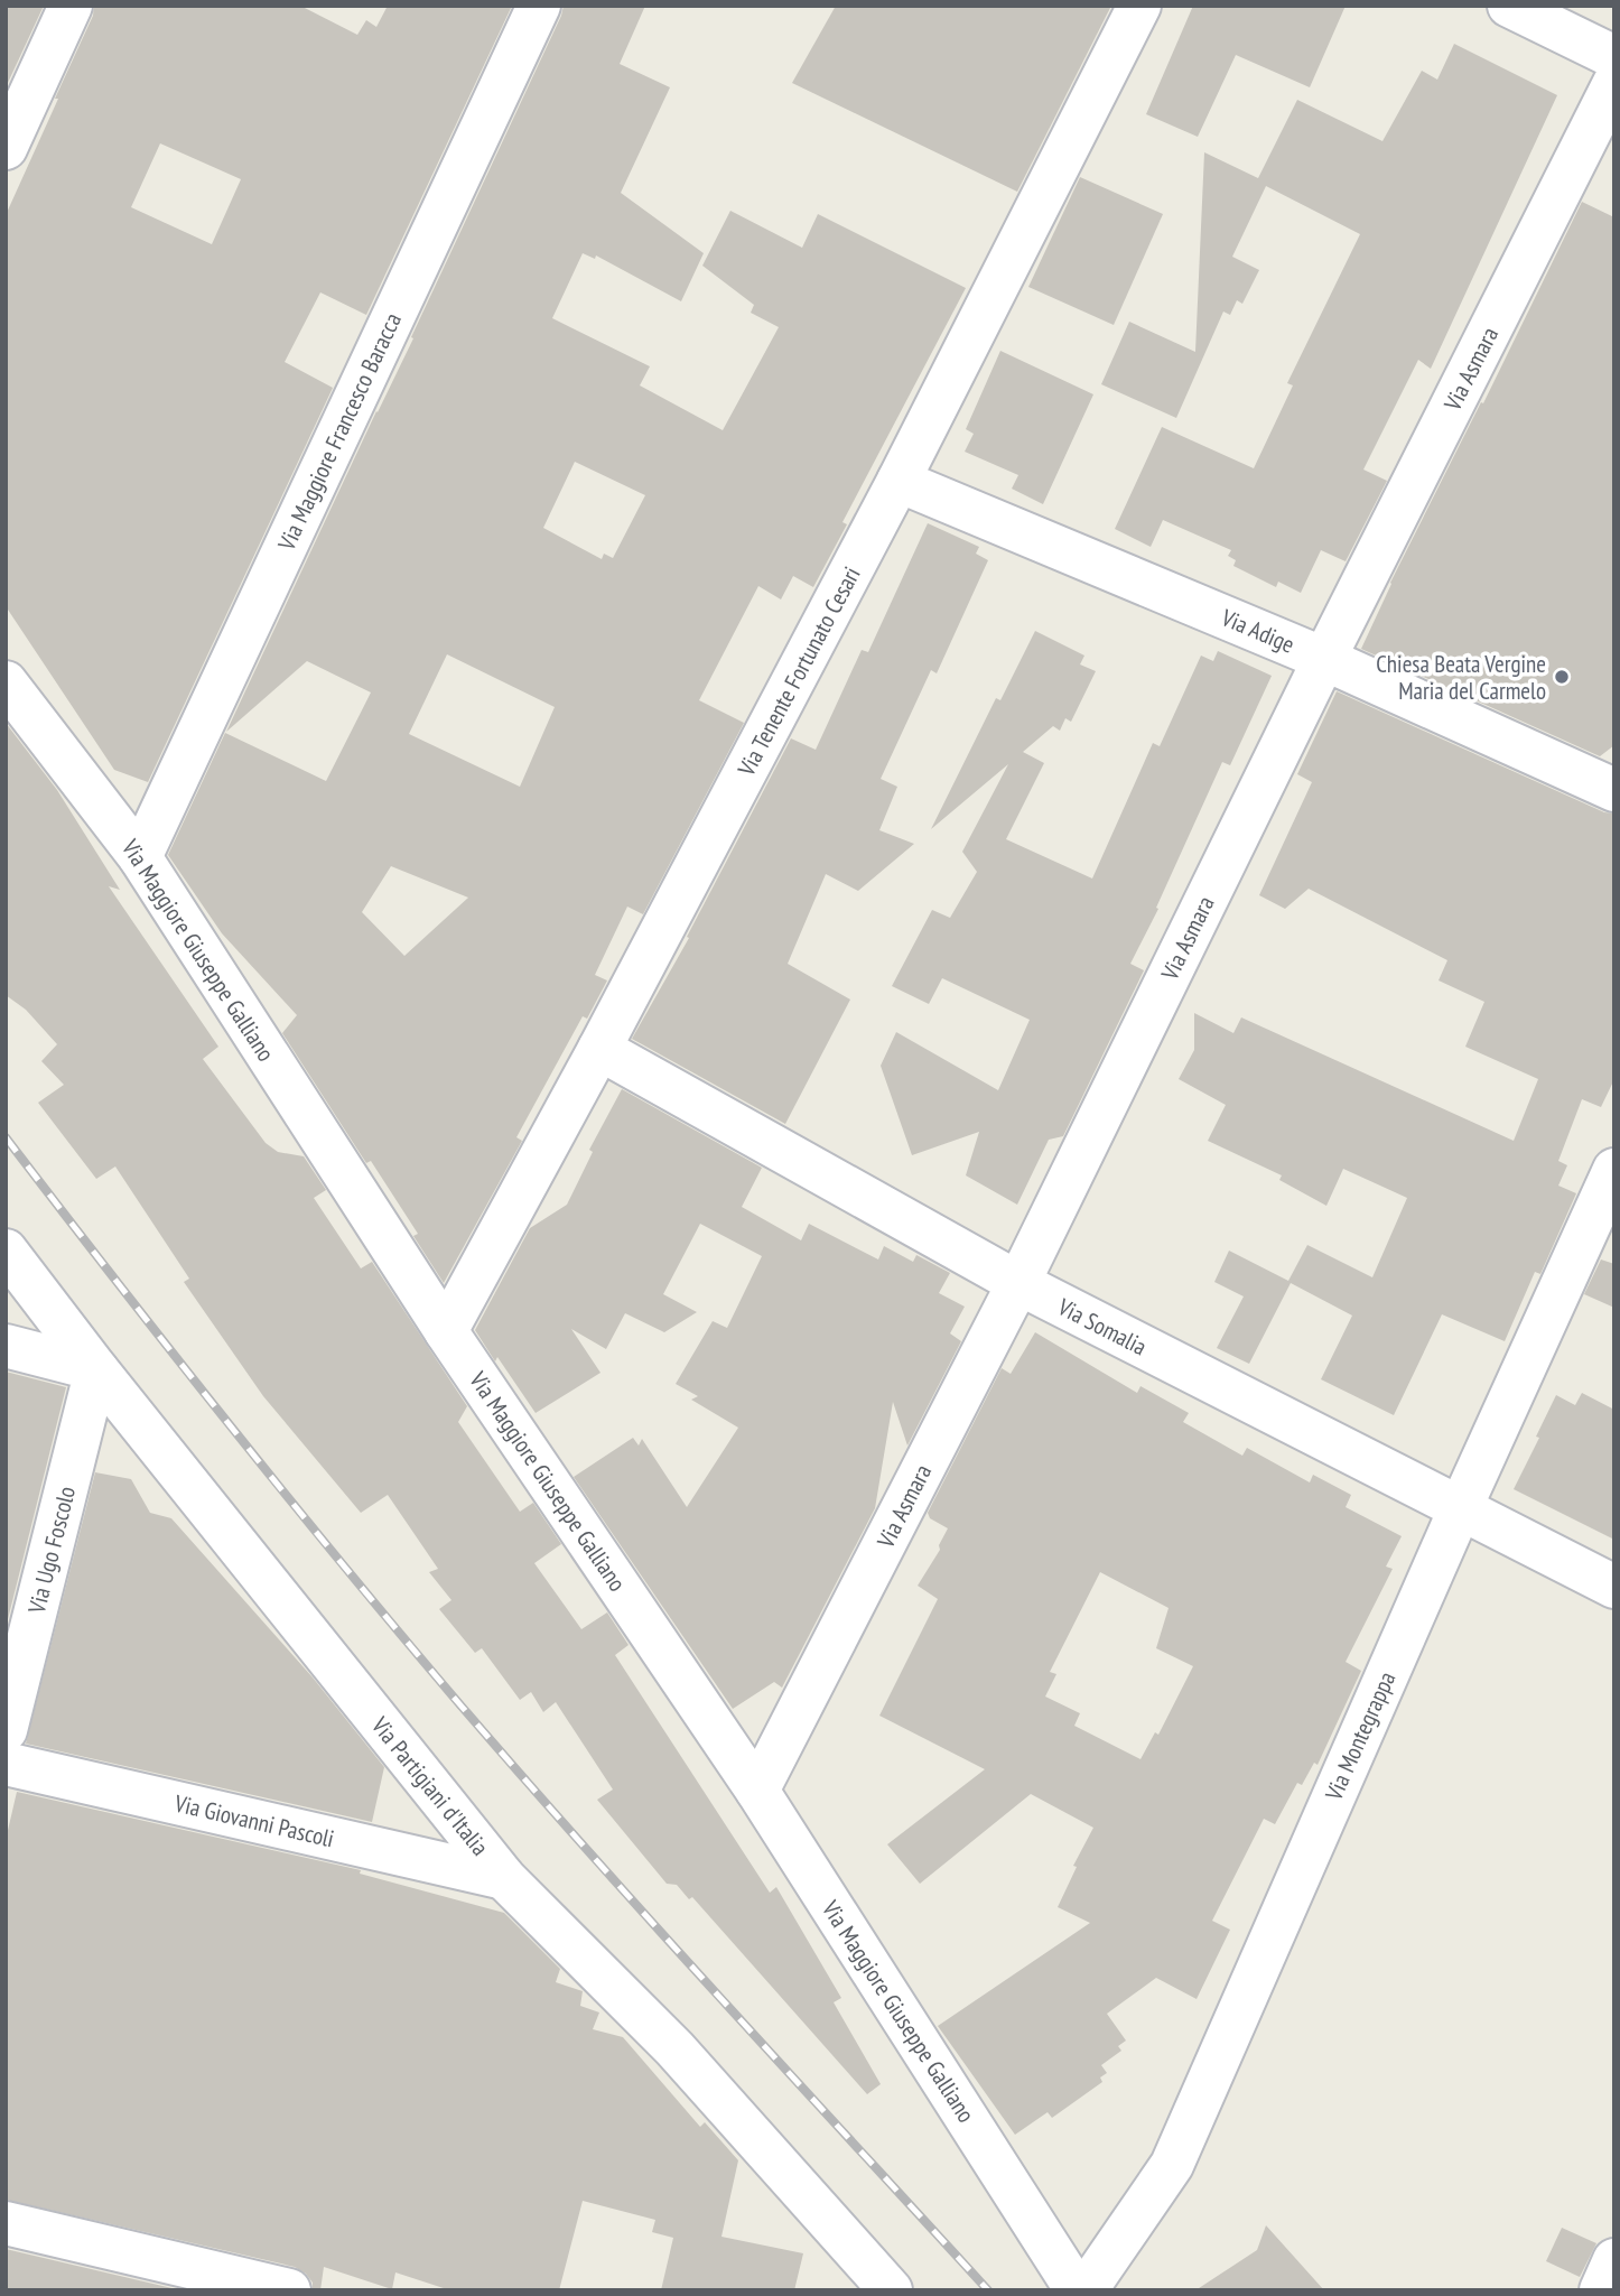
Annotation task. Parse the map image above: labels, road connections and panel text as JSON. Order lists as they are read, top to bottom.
{
  "streets": {
    "street": [
      "Via Asmara",
      "Via Maggiore Francesco Baracca",
      "Via Adige",
      "Via Tenente Fortunato Cesari",
      "Via Maggiore Giuseppe Galliano",
      "Via Somalia",
      "Via Ugo Foscolo",
      "Via Montegrappa",
      "Via Partigiani d'Italia",
      "Via Giovanni Pascoli"
    ]
  },
  "crossings": [
    ["Via Asmara", "Via Adige"],
    ["Via Asmara", "Via Maggiore Giuseppe Galliano"],
    ["Via Asmara", "Via Somalia"],
    ["Via Maggiore Francesco Baracca", "Via Maggiore Giuseppe Galliano"],
    ["Via Adige", "Via Tenente Fortunato Cesari"],
    ["Via Tenente Fortunato Cesari", "Via Maggiore Giuseppe Galliano"],
    ["Via Tenente Fortunato Cesari", "Via Somalia"],
    ["Via Somalia", "Via Montegrappa"],
    ["Via Ugo Foscolo", "Via Partigiani d'Italia"],
    ["Via Partigiani d'Italia", "Via Giovanni Pascoli"]
  ],
  "places": ["Chiesa Beata Vergine Maria del Carmelo"]
}
